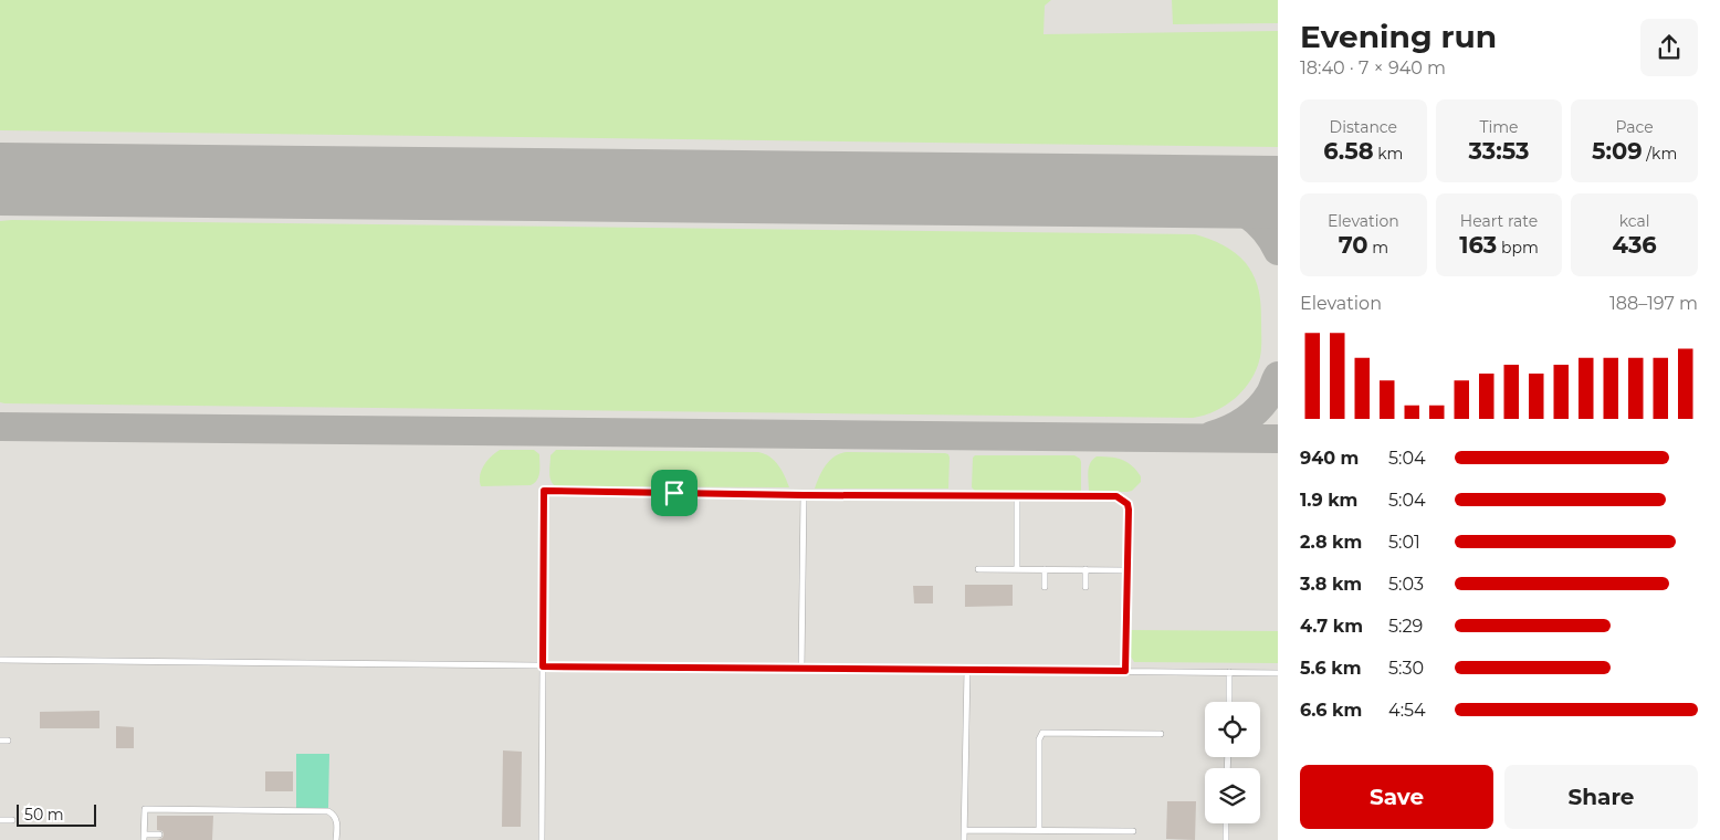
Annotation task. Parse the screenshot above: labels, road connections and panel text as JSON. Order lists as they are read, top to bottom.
{
  "scale_bar": "50 m",
  "page": {
    "heading": ["Evening run", "18:40 · 7 × 940 m"],
    "stats": [
      ["Distance", "6.58 km"],
      ["Time", "33:53"],
      ["Pace", "5:09 /km"],
      ["Elevation", "70 m"],
      ["Heart rate", "163 bpm"],
      ["kcal", "436"]
    ],
    "chart": ["Elevation", "188–197 m"],
    "list": [
      {
        "name": "940 m",
        "note": "5:04"
      },
      {
        "name": "1.9 km",
        "note": "5:04"
      },
      {
        "name": "2.8 km",
        "note": "5:01"
      },
      {
        "name": "3.8 km",
        "note": "5:03"
      },
      {
        "name": "4.7 km",
        "note": "5:29"
      },
      {
        "name": "5.6 km",
        "note": "5:30"
      },
      {
        "name": "6.6 km",
        "note": "4:54"
      }
    ],
    "buttons": ["Save", "Share"],
    "scale": "50 m"
  }
}
